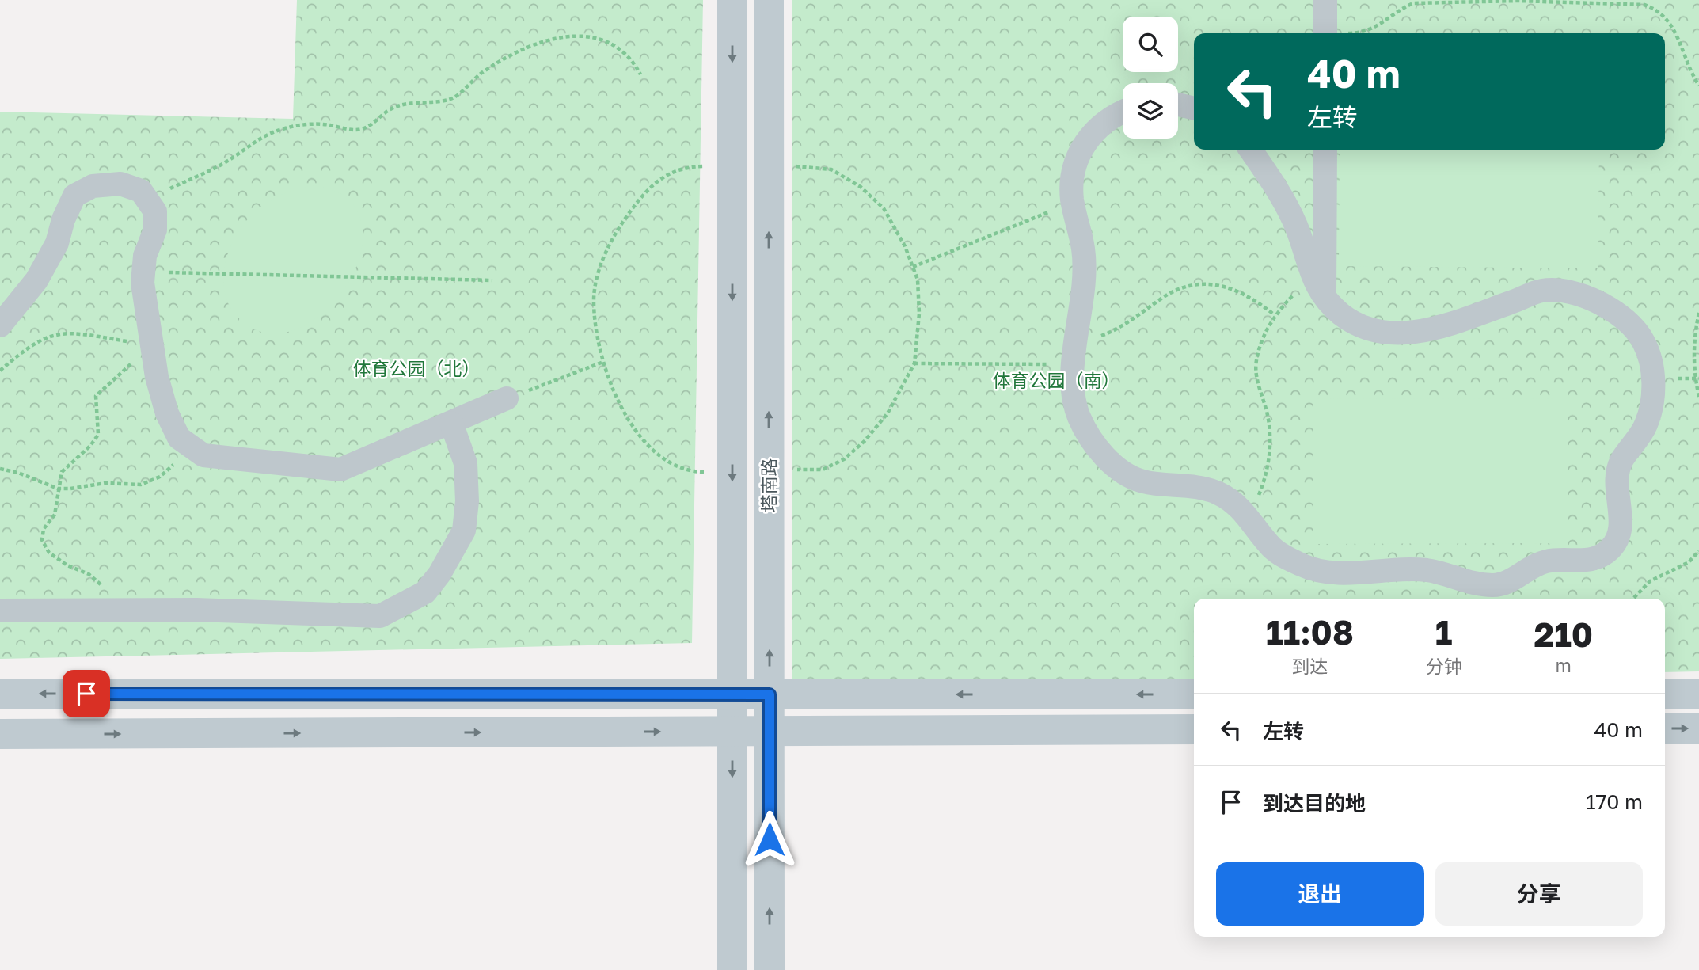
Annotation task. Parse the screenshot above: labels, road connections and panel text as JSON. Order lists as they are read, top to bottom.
{
  "streets": {
    "main road": ["塔南路"]
  },
  "parks": ["体育公园（北）", "体育公园（南）"],
  "page": {
    "turn": ["40 m", "左转"],
    "eta": [
      "11:08",
      "到达",
      "1",
      "分钟",
      "210",
      "m"
    ],
    "list": [
      {
        "name": "左转",
        "value": "40 m"
      },
      {
        "name": "到达目的地",
        "value": "170 m"
      }
    ],
    "buttons": ["退出", "分享"]
  }
}
